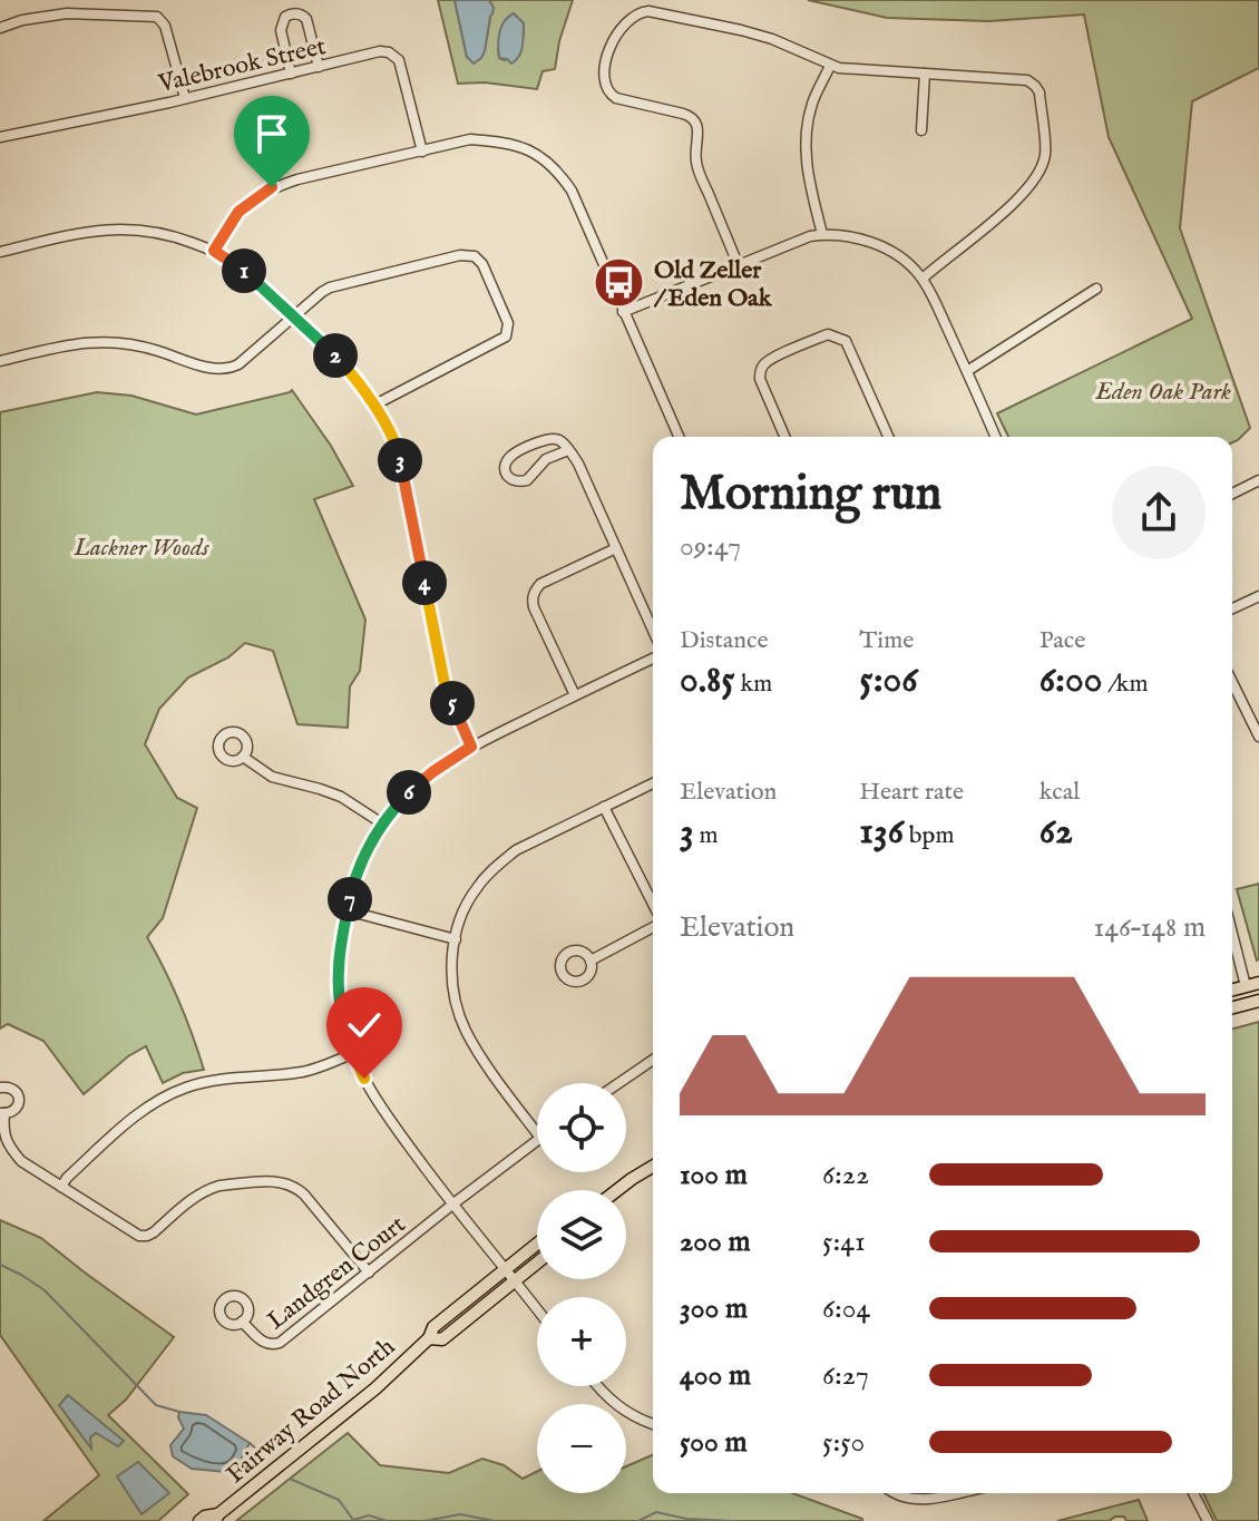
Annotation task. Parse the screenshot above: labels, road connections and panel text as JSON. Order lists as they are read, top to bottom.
{
  "streets": {
    "main road": ["Fairway Road North"],
    "street": ["Valebrook Street", "Landgren Court"]
  },
  "parks": ["Eden Oak Park", "Lackner Woods"],
  "places": {
    "bus stop": ["Old Zeller / Eden Oak"]
  },
  "page": {
    "pins": [
      "1",
      "2",
      "3",
      "4",
      "5",
      "6",
      "7"
    ],
    "heading": ["Morning run", "09:47"],
    "stats": [
      ["Distance", "0.85 km"],
      ["Time", "5:06"],
      ["Pace", "6:00 /km"],
      ["Elevation", "3 m"],
      ["Heart rate", "136 bpm"],
      ["kcal", "62"]
    ],
    "chart": ["Elevation", "146–148 m"],
    "map_buttons": ["+", "−"],
    "list": [
      {
        "name": "100 m",
        "note": "6:22"
      },
      {
        "name": "200 m",
        "note": "5:41"
      },
      {
        "name": "300 m",
        "note": "6:04"
      },
      {
        "name": "400 m",
        "note": "6:27"
      },
      {
        "name": "500 m",
        "note": "5:50"
      }
    ]
  }
}
